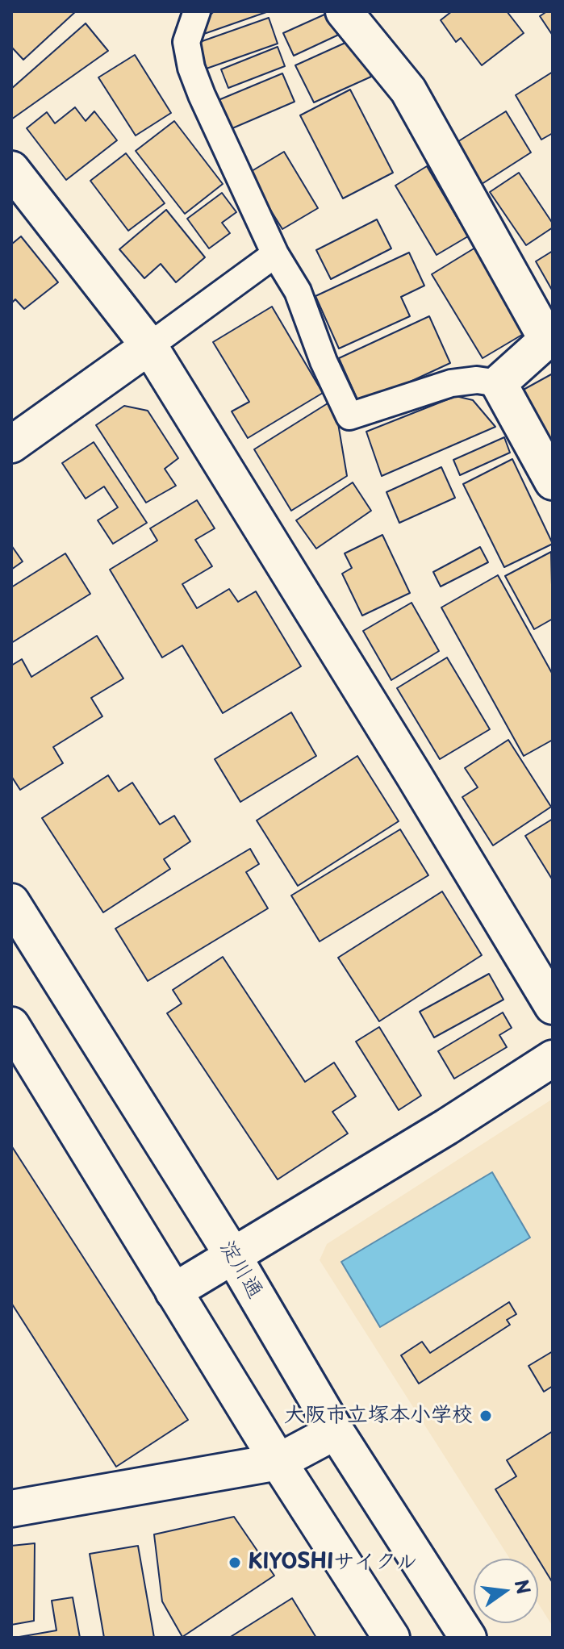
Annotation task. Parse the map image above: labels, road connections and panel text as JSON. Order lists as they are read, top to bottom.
{
  "streets": {
    "street": ["淀川通"]
  },
  "places": ["大阪市立塚本小学校", "KIYOSHIサイクル"],
  "north": "right"
}
